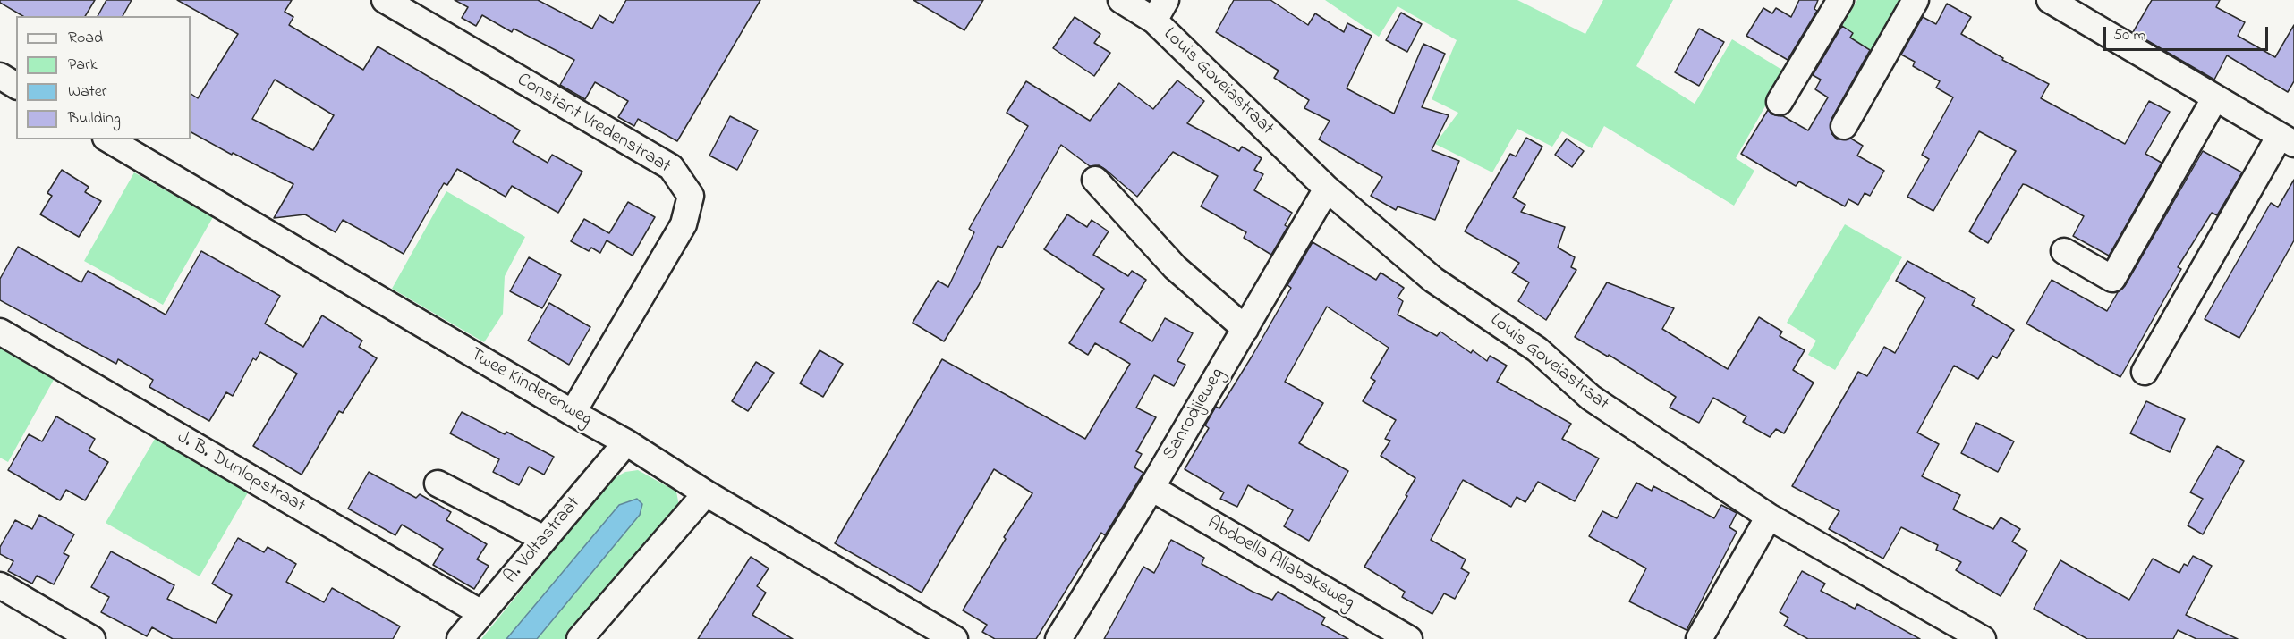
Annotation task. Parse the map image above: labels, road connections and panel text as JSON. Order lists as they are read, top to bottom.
{
  "streets": {
    "street": [
      "Louis Goveiastraat",
      "Constant Vredenstraat",
      "Twee Kinderenweg",
      "Sanrodjieweg",
      "J. B. Dunlopstraat",
      "A. Voltastraat",
      "Abdoella Allabaksweg"
    ]
  },
  "crossings": [
    ["Louis Goveiastraat", "Sanrodjieweg"],
    ["Constant Vredenstraat", "Twee Kinderenweg"],
    ["Twee Kinderenweg", "A. Voltastraat"],
    ["Sanrodjieweg", "Abdoella Allabaksweg"],
    ["J. B. Dunlopstraat", "A. Voltastraat"]
  ],
  "legend": [
    "Road",
    "Park",
    "Water",
    "Building"
  ],
  "scale_bar": "50 m"
}
